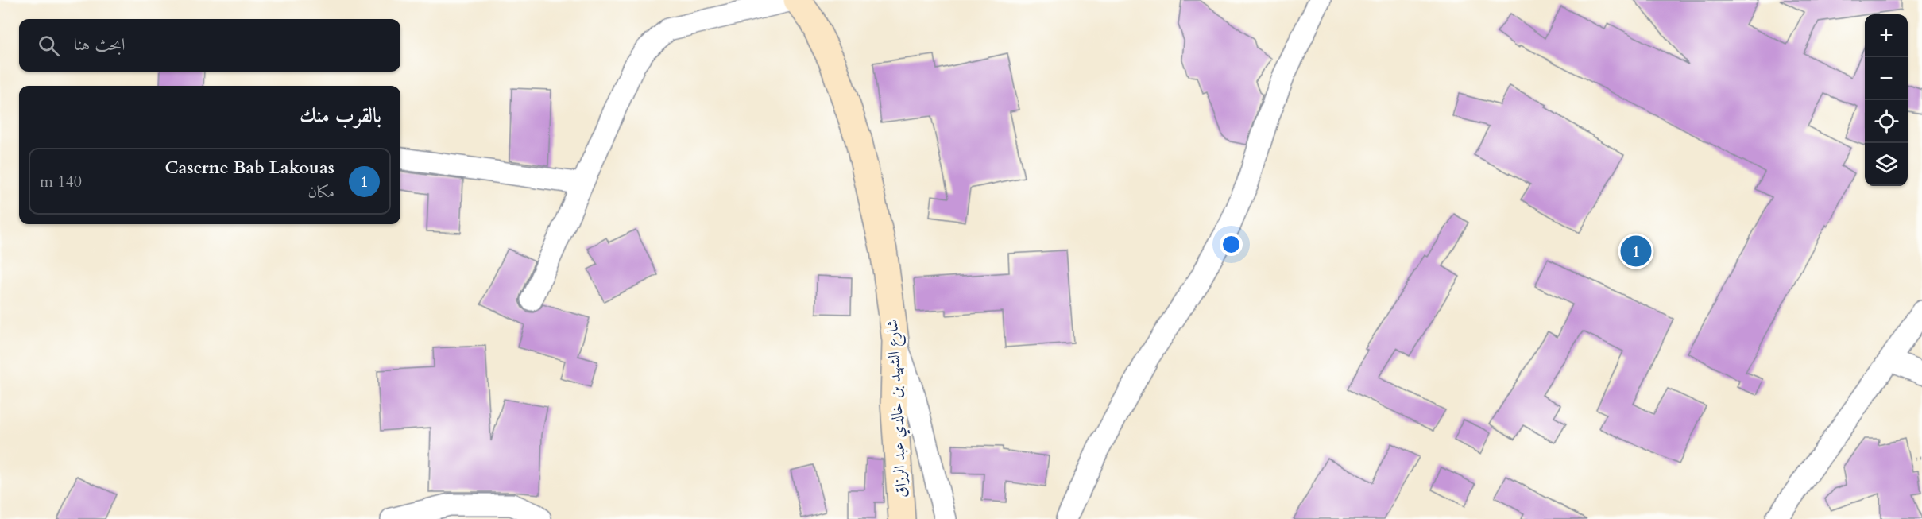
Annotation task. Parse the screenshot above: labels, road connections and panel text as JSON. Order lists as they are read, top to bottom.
{
  "streets": {
    "main road": ["شارع الشهيد بن خالدي عبد الرزاق"]
  },
  "page": {
    "map_buttons": ["+", "−"],
    "search": "ابحث هنا",
    "heading": "بالقرب منك",
    "list": [
      {
        "mark": "1",
        "name": "Caserne Bab Lakouas",
        "note": "مكان",
        "value": "140 m"
      }
    ],
    "pins": "1"
  }
}
